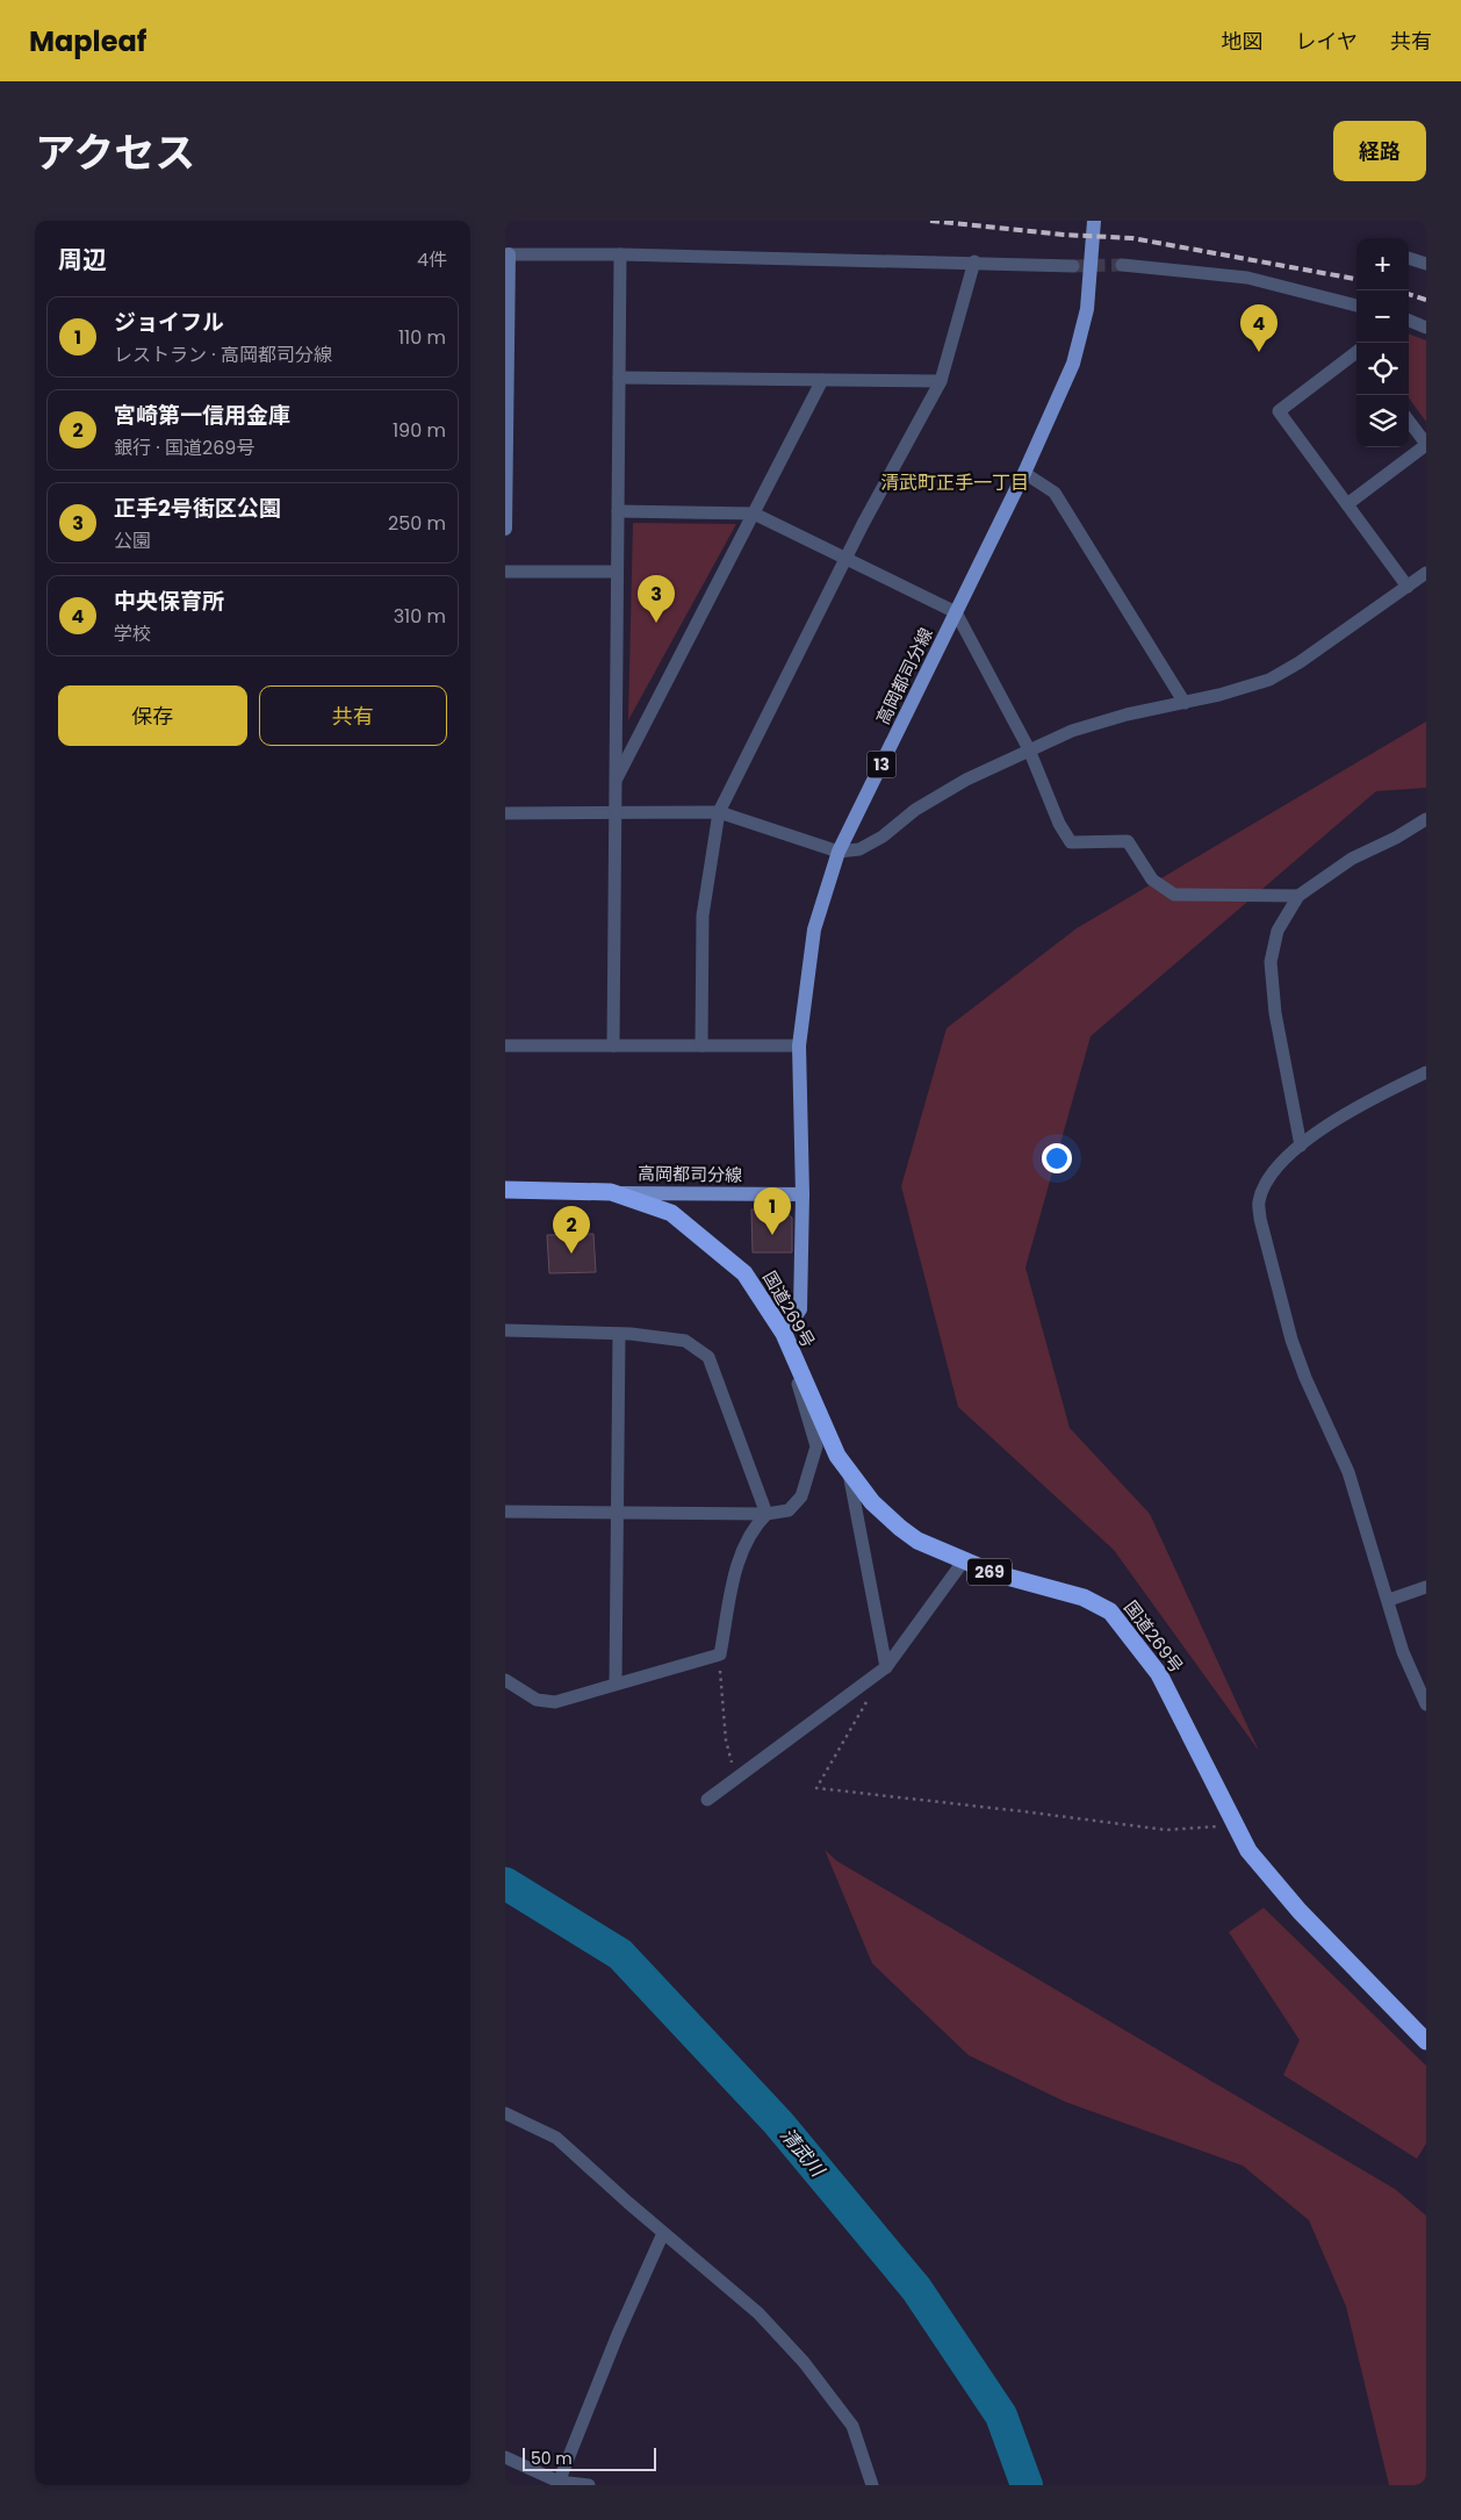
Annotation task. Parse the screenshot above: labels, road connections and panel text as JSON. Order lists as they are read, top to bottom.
{
  "streets": {
    "highway": ["国道269号", "269"],
    "main road": ["高岡都司分線", "13"]
  },
  "crossings": [
    ["高岡都司分線", "国道269号"]
  ],
  "districts": ["清武町正手一丁目"],
  "water": ["清武川"],
  "scale_bar": "50 m",
  "page": {
    "header": "Mapleaf",
    "nav": ["地図", "レイヤ", "共有"],
    "title": "アクセス",
    "buttons": [
      "経路",
      ["保存", "共有"]
    ],
    "heading": ["周辺", "4件"],
    "map_buttons": ["+", "−"],
    "list": [
      {
        "mark": "1",
        "name": "ジョイフル",
        "note": "レストラン · 高岡都司分線",
        "value": "110 m"
      },
      {
        "mark": "2",
        "name": "宮崎第一信用金庫",
        "note": "銀行 · 国道269号",
        "value": "190 m"
      },
      {
        "mark": "3",
        "name": "正手2号街区公園",
        "note": "公園",
        "value": "250 m"
      },
      {
        "mark": "4",
        "name": "中央保育所",
        "note": "学校",
        "value": "310 m"
      }
    ],
    "pins": [
      "4",
      "3",
      "1",
      "2"
    ],
    "scale": "50 m"
  }
}
